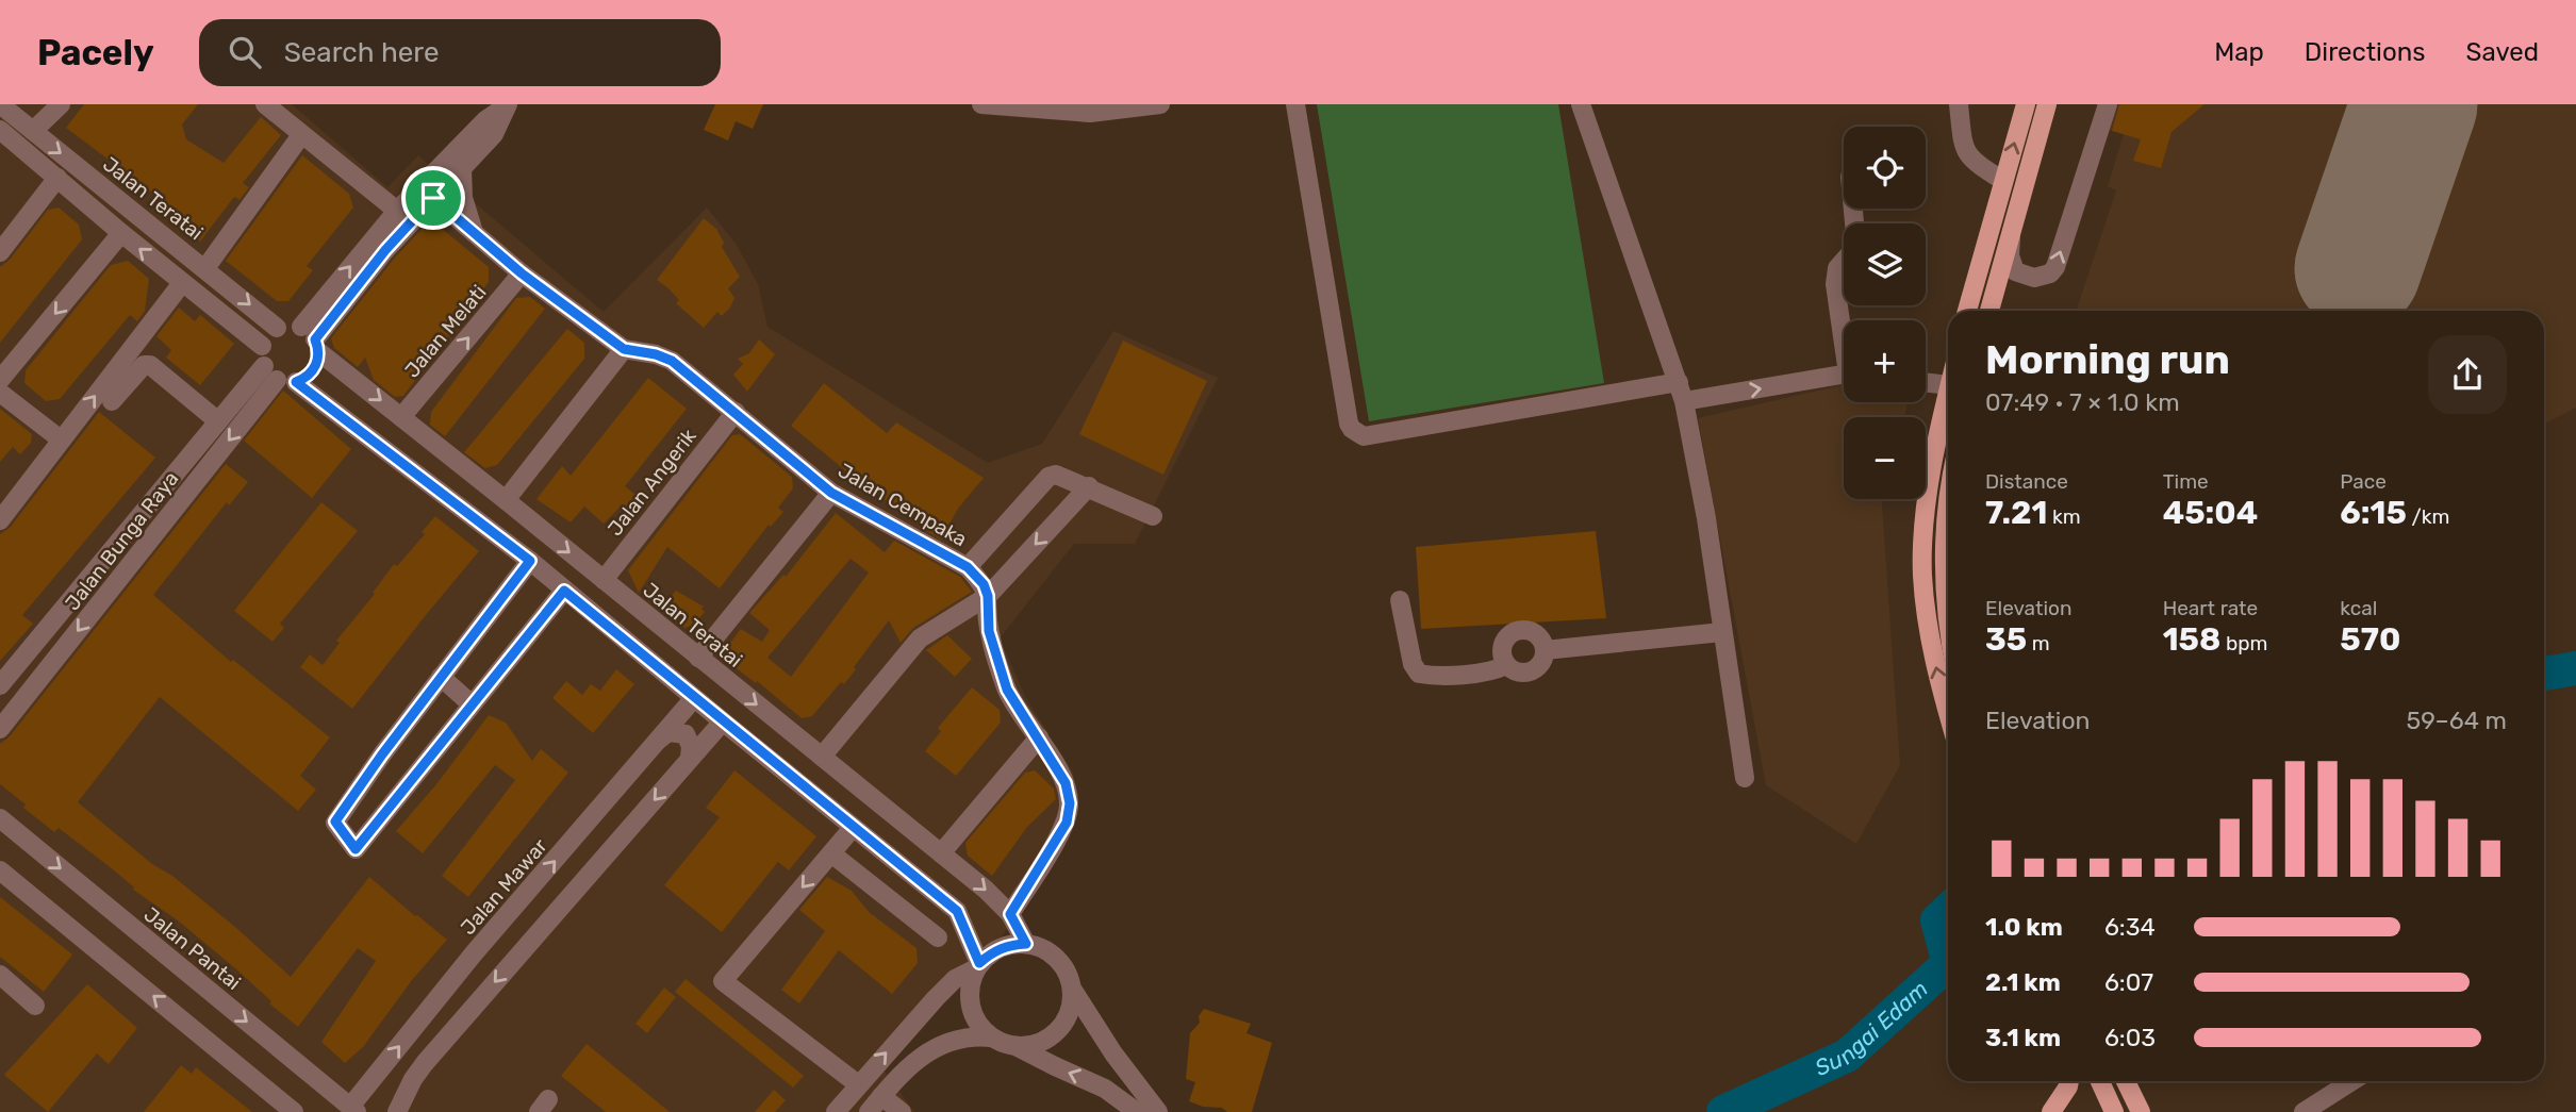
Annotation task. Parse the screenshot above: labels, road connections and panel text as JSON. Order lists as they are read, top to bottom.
{
  "streets": {
    "street": [
      "Jalan Teratai",
      "Jalan Melati",
      "Jalan Angerik",
      "Jalan Cempaka",
      "Jalan Bunga Raya",
      "Jalan Mawar",
      "Jalan Pantai"
    ]
  },
  "crossings": [
    ["Jalan Teratai", "Jalan Melati"],
    ["Jalan Teratai", "Jalan Angerik"],
    ["Jalan Teratai", "Jalan Bunga Raya"],
    ["Jalan Melati", "Jalan Cempaka"],
    ["Jalan Angerik", "Jalan Cempaka"],
    ["Jalan Mawar", "Jalan Pantai"]
  ],
  "water": ["Sungai Edam"],
  "page": {
    "header": "Pacely",
    "search": "Search here",
    "nav": ["Map", "Directions", "Saved"],
    "map_buttons": ["+", "−"],
    "heading": ["Morning run", "07:49 · 7 × 1.0 km"],
    "stats": [
      ["Distance", "7.21 km"],
      ["Time", "45:04"],
      ["Pace", "6:15 /km"],
      ["Elevation", "35 m"],
      ["Heart rate", "158 bpm"],
      ["kcal", "570"]
    ],
    "chart": ["Elevation", "59–64 m"],
    "list": [
      {
        "name": "1.0 km",
        "note": "6:34"
      },
      {
        "name": "2.1 km",
        "note": "6:07"
      },
      {
        "name": "3.1 km",
        "note": "6:03"
      }
    ]
  }
}
